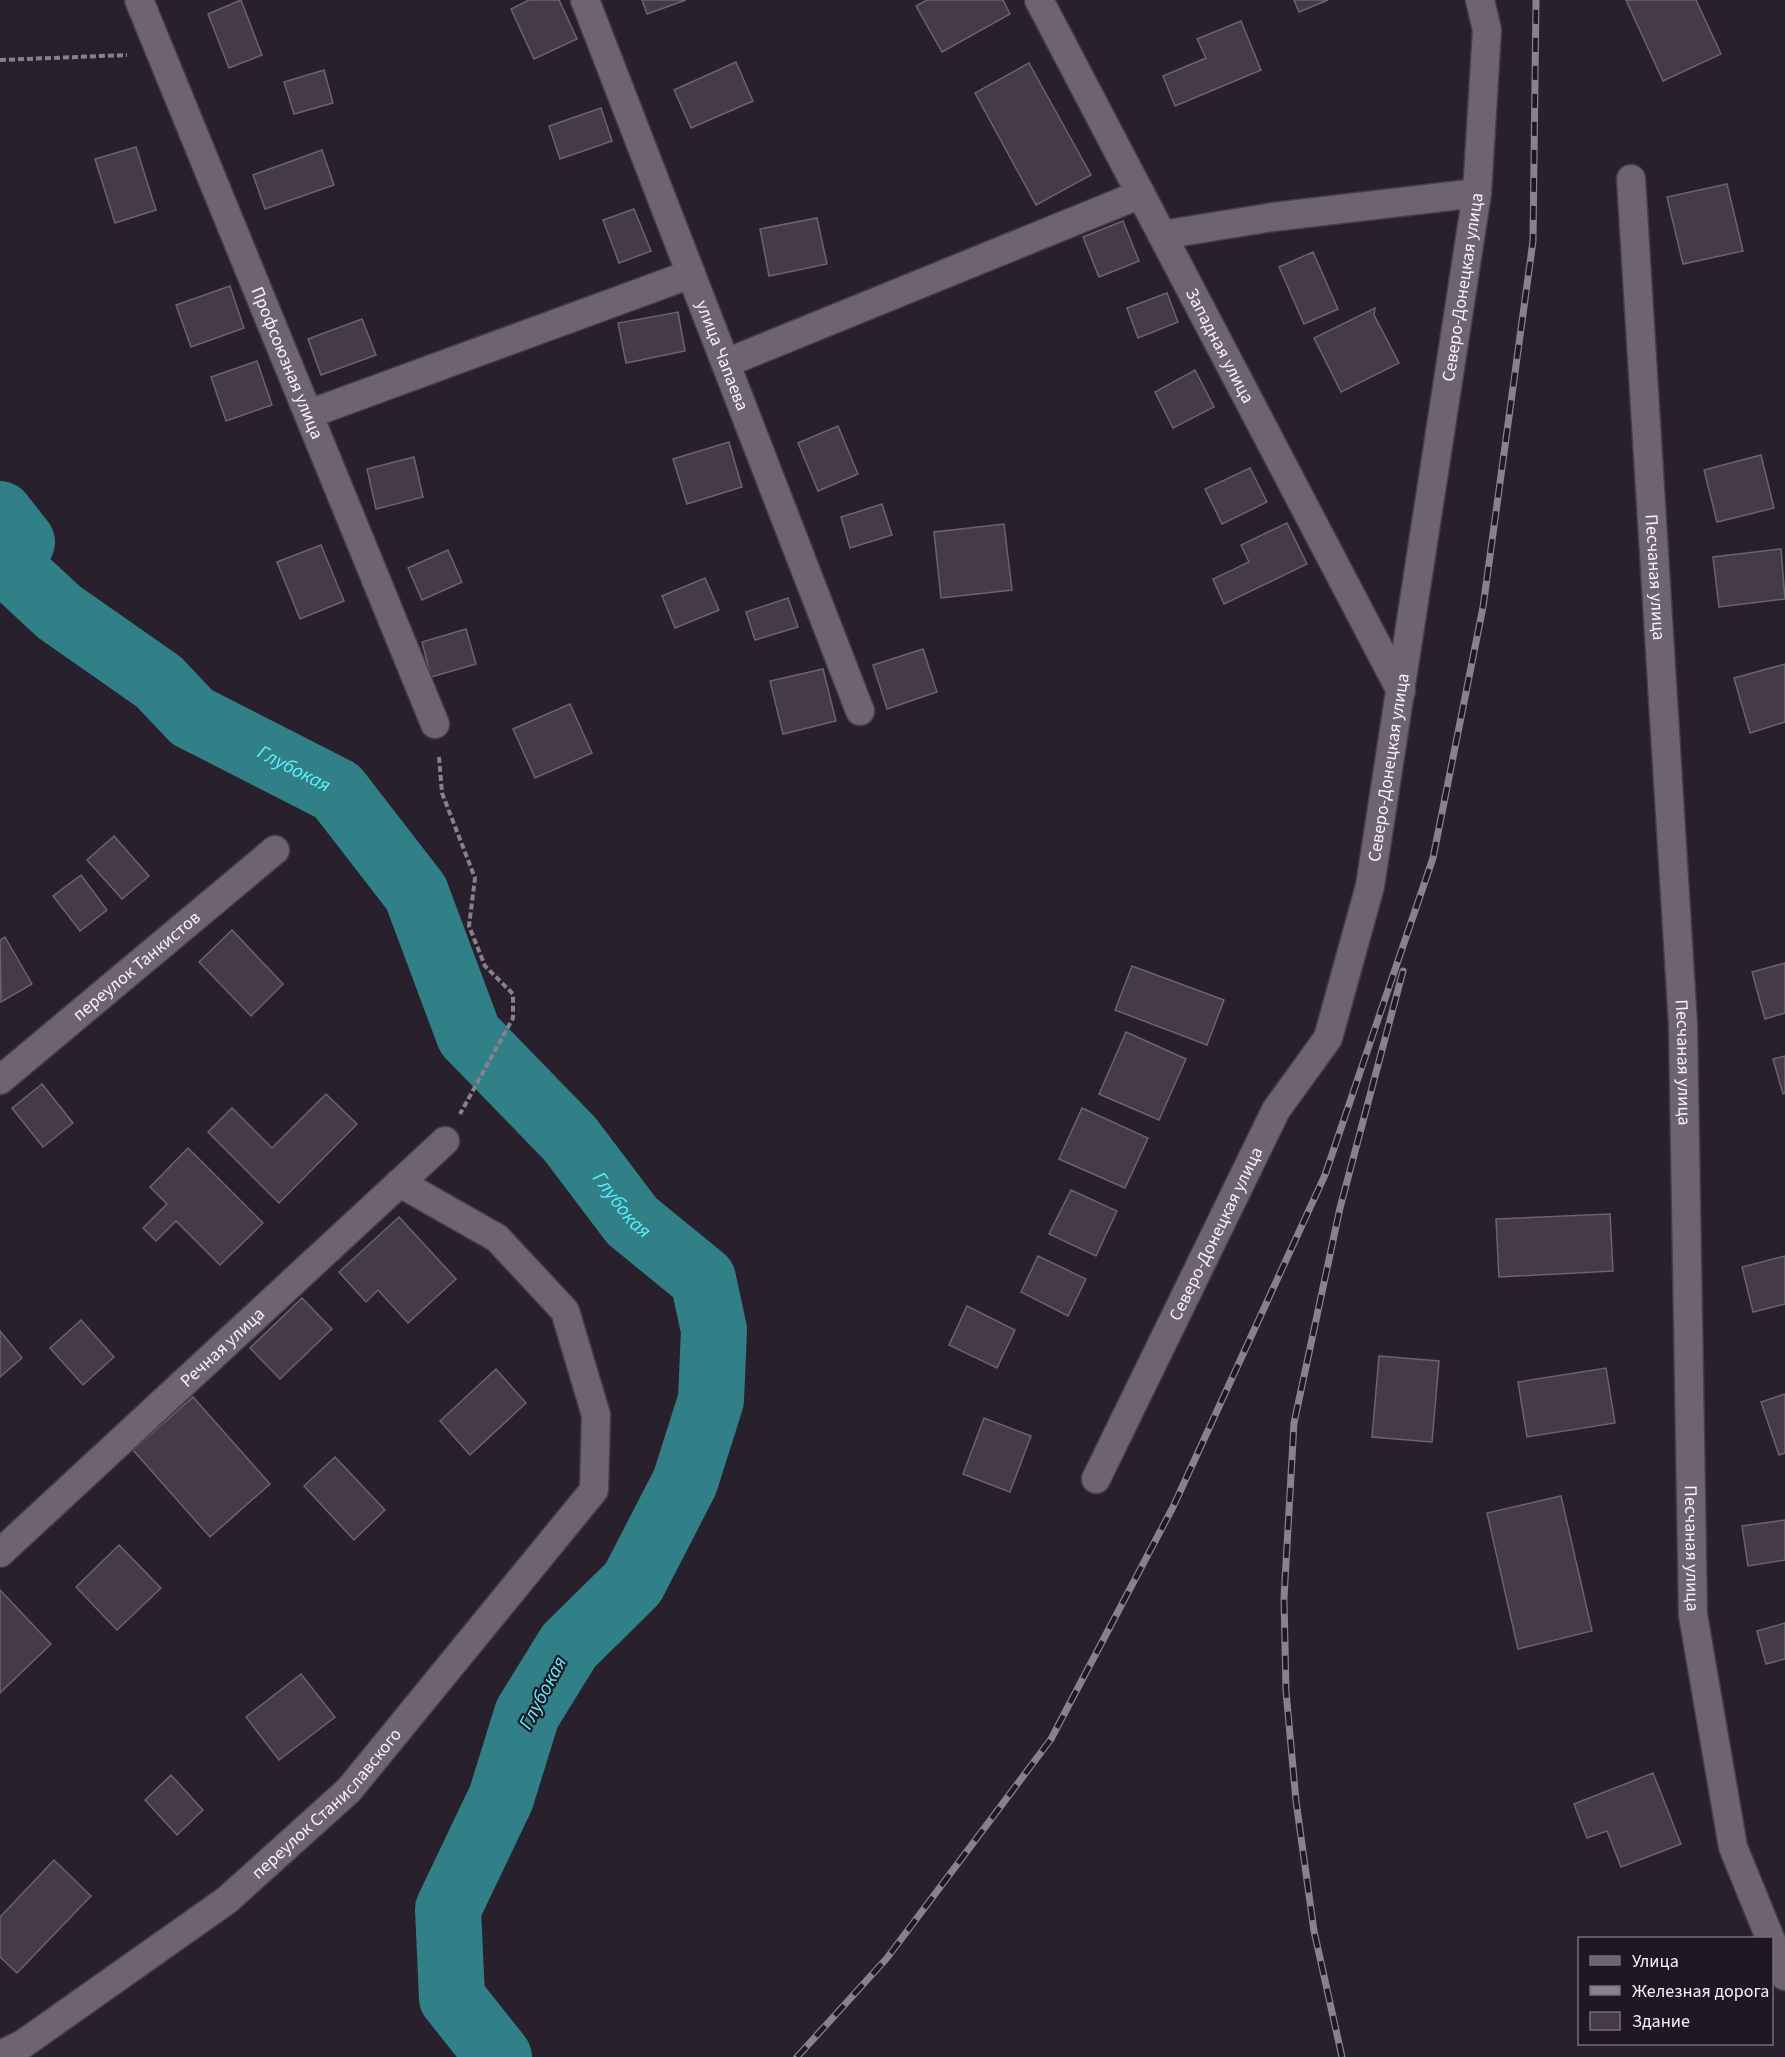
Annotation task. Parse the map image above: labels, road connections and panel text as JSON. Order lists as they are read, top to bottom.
{
  "streets": {
    "street": [
      "Северо-Донецкая улица",
      "Западная улица",
      "улица Чапаева",
      "Профсоюзная улица",
      "Песчаная улица",
      "переулок Танкистов",
      "Речная улица",
      "переулок Станиславского"
    ]
  },
  "crossings": [
    ["Северо-Донецкая улица", "Западная улица"],
    ["Речная улица", "переулок Станиславского"]
  ],
  "water": ["Глубокая"],
  "legend": ["Улица", "Железная дорога", "Здание"]
}
